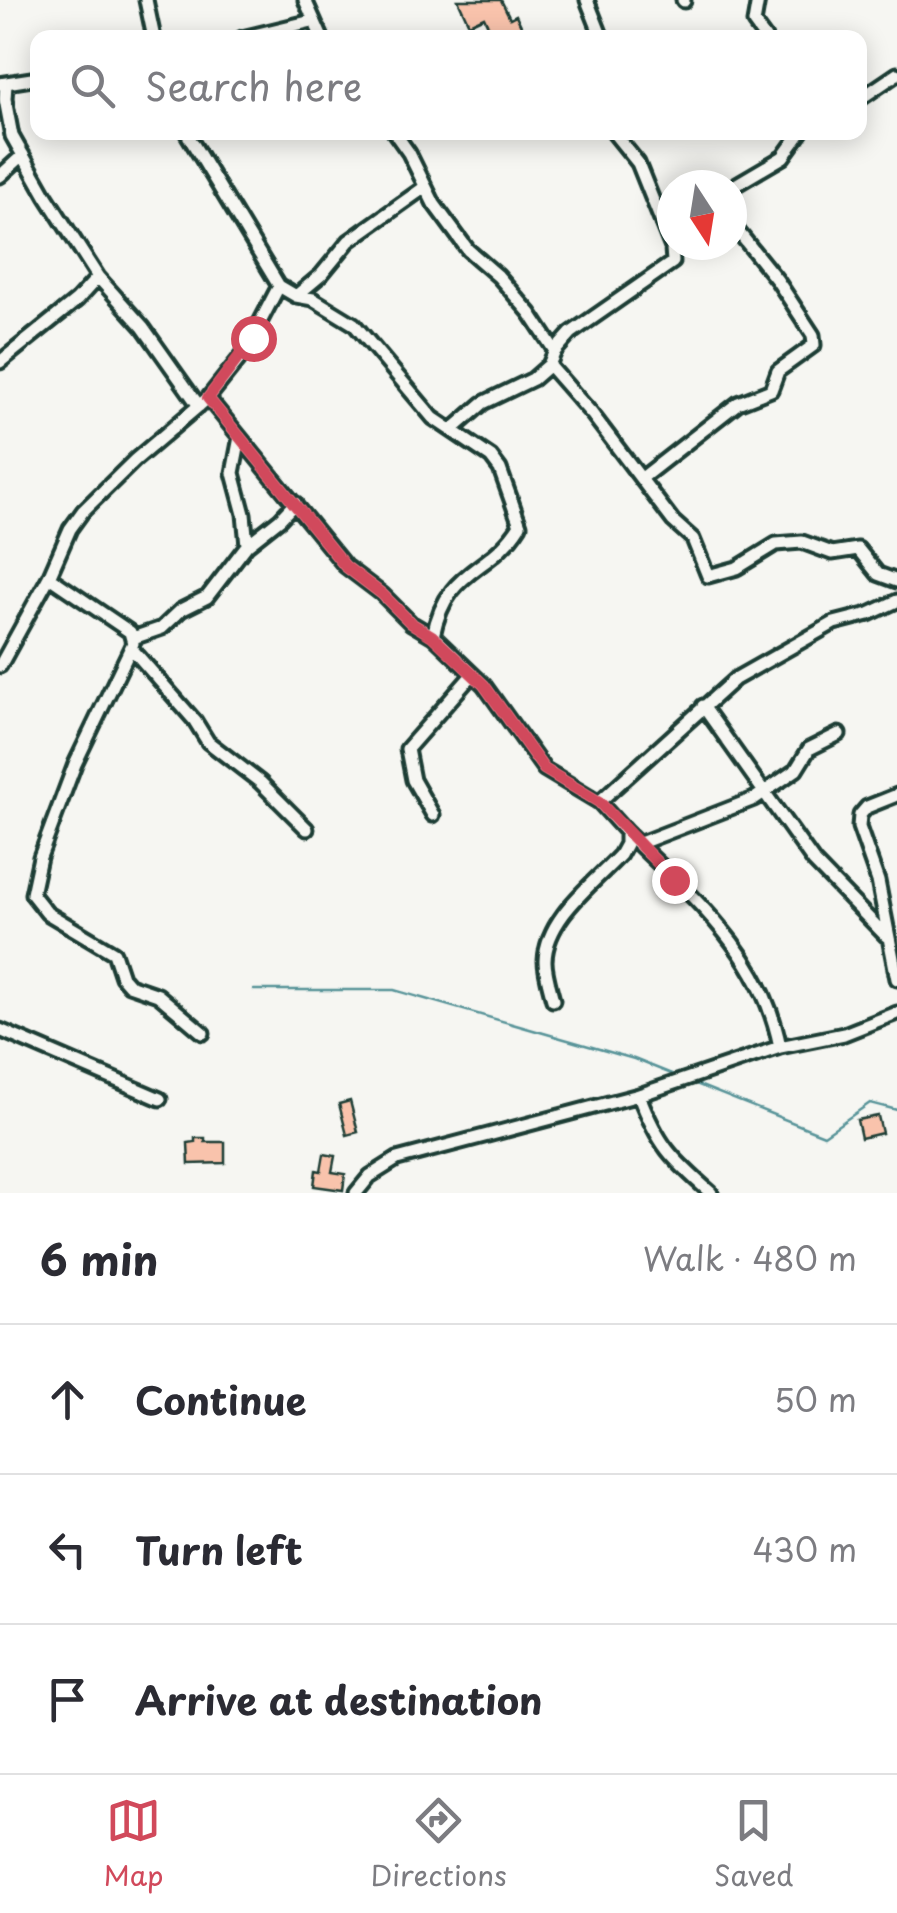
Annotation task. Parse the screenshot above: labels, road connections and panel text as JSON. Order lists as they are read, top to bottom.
{
  "north": "bottom",
  "page": {
    "search": "Search here",
    "heading": ["6 min", "Walk · 480 m"],
    "list": [
      ["Continue", "50 m"],
      ["Turn left", "430 m"],
      "Arrive at destination"
    ],
    "nav": ["Map", "Directions", "Saved"]
  }
}
